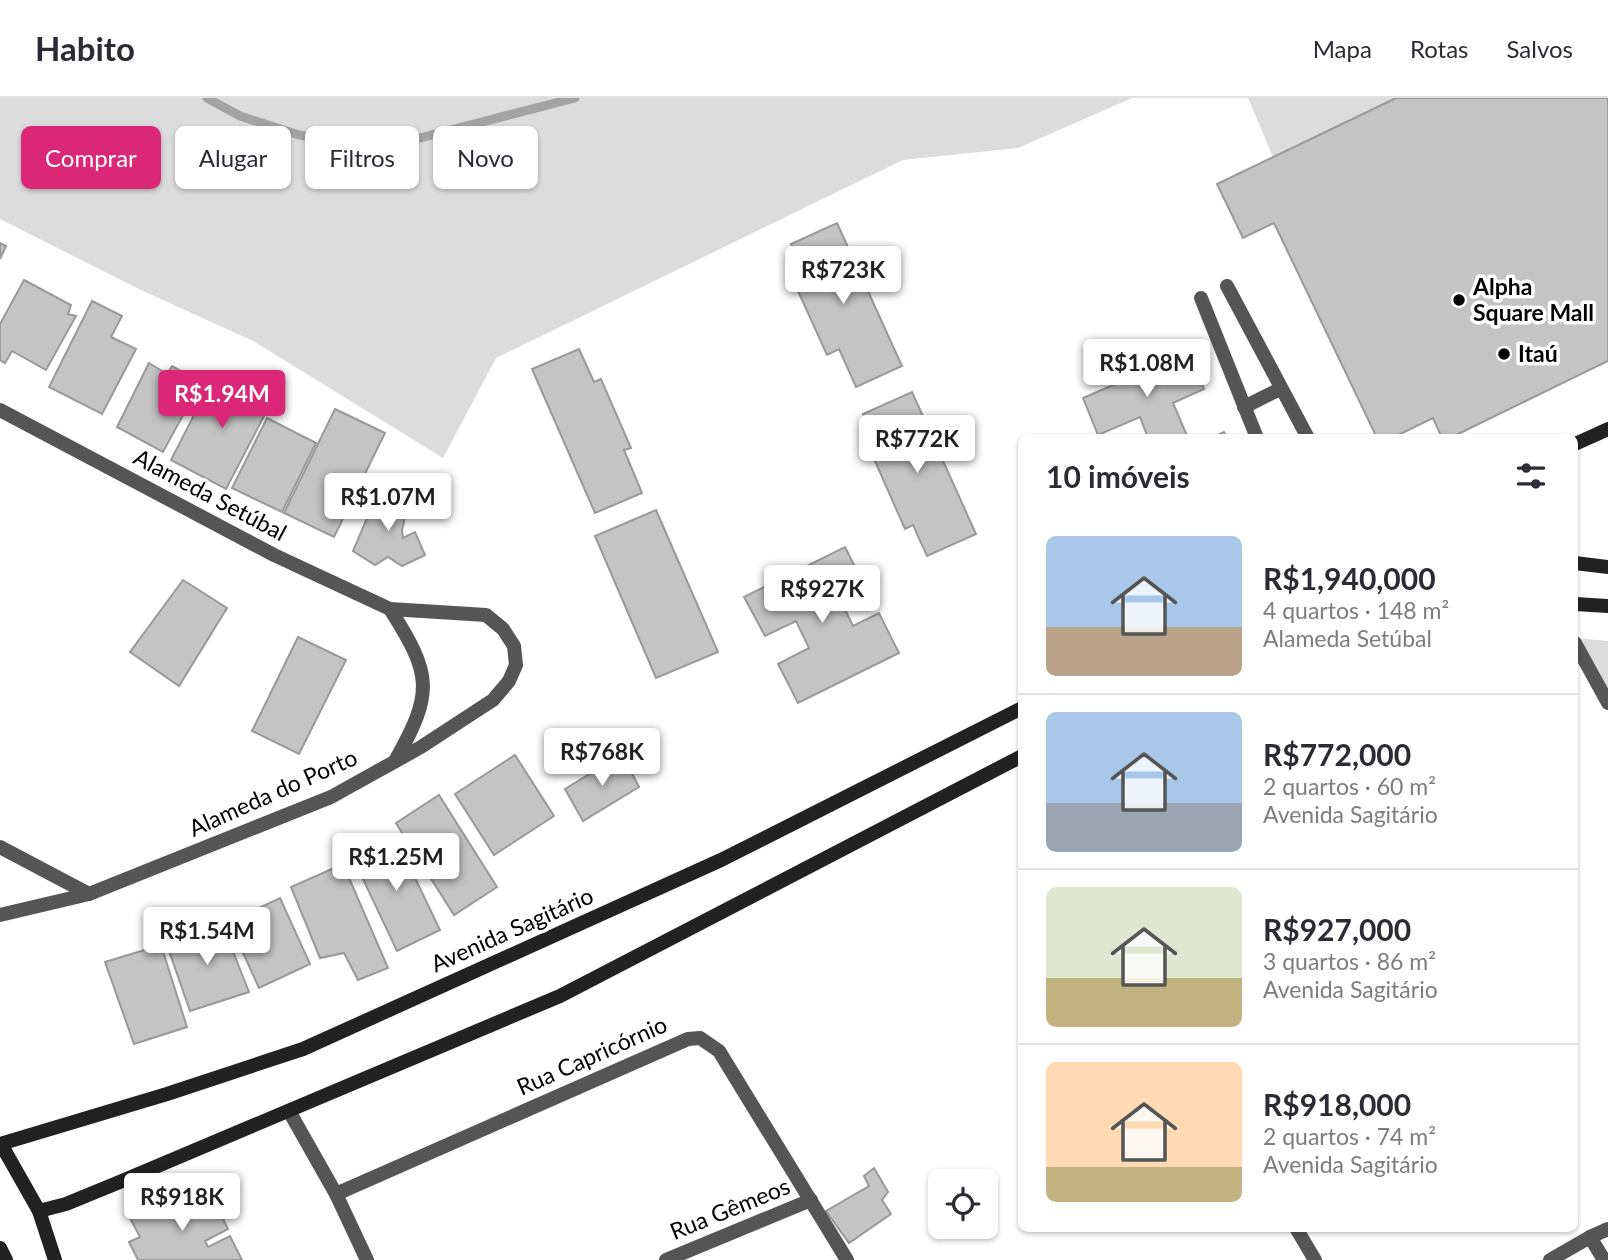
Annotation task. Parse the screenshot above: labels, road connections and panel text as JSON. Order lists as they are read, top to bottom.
{
  "streets": {
    "street": [
      "Alameda Setúbal",
      "Alameda do Porto",
      "Avenida Sagitário",
      "Rua Capricórnio",
      "Rua Gêmeos"
    ]
  },
  "crossings": [
    ["Alameda Setúbal", "Alameda do Porto"],
    ["Rua Capricórnio", "Rua Gêmeos"]
  ],
  "places": ["Alpha Square Mall", "Itaú"],
  "page": {
    "header": "Habito",
    "nav": ["Mapa", "Rotas", "Salvos"],
    "chip": [
      "Comprar",
      "Alugar",
      "Filtros",
      "Novo"
    ],
    "price": [
      "R$723K",
      "R$1.08M",
      "R$1.94M",
      "R$772K",
      "R$1.07M",
      "R$927K",
      "R$768K",
      "R$1.25M",
      "R$1.54M",
      "R$918K"
    ],
    "heading": "10 imóveis",
    "list": [
      {
        "name": "R$1,940,000",
        "note": "4 quartos · 148 m² · Alameda Setúbal"
      },
      {
        "name": "R$772,000",
        "note": "2 quartos · 60 m² · Avenida Sagitário"
      },
      {
        "name": "R$927,000",
        "note": "3 quartos · 86 m² · Avenida Sagitário"
      },
      {
        "name": "R$918,000",
        "note": "2 quartos · 74 m² · Avenida Sagitário"
      }
    ]
  }
}
